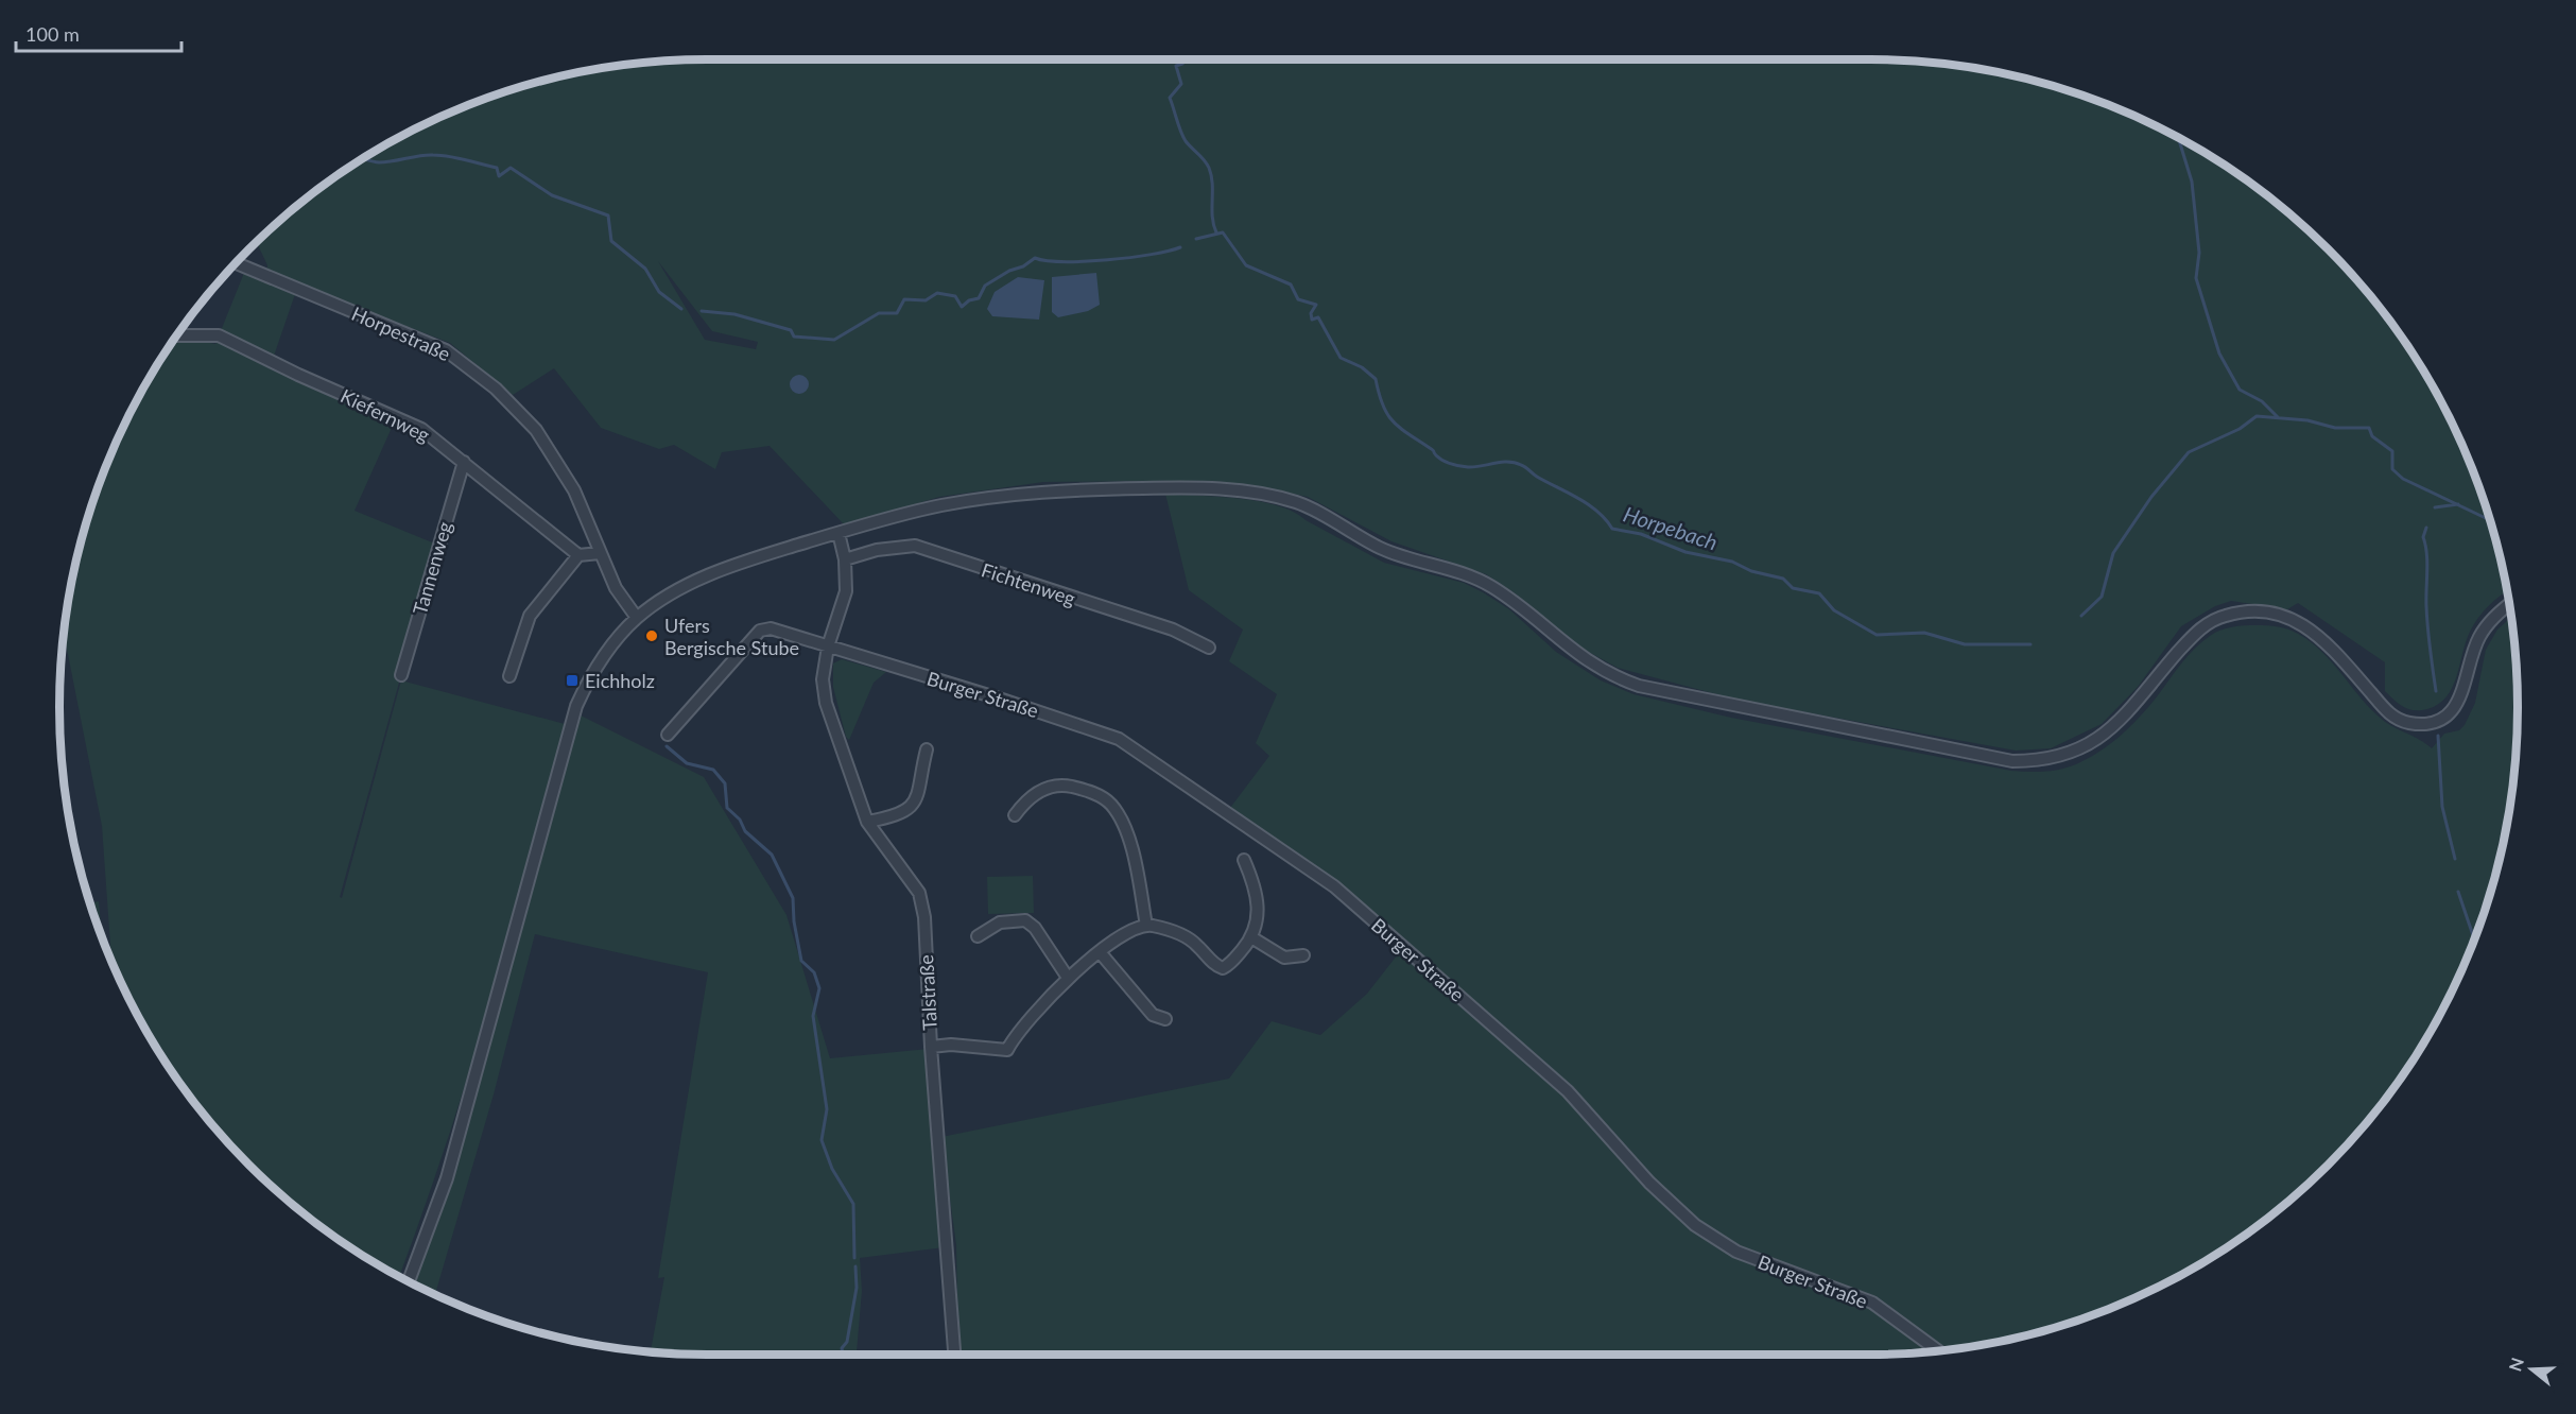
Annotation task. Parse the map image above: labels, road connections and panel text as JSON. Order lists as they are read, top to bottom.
{
  "streets": {
    "street": [
      "Horpestraße",
      "Kiefernweg",
      "Tannenweg",
      "Fichtenweg",
      "Burger Straße",
      "Talstraße"
    ]
  },
  "crossings": [
    ["Kiefernweg", "Tannenweg"],
    ["Fichtenweg", "Talstraße"],
    ["Burger Straße", "Talstraße"]
  ],
  "water": ["Horpebach"],
  "places": {
    "other": ["Ufers Bergische Stube"],
    "transit": ["Eichholz"]
  },
  "scale_bar": "100 m",
  "north": "left"
}
